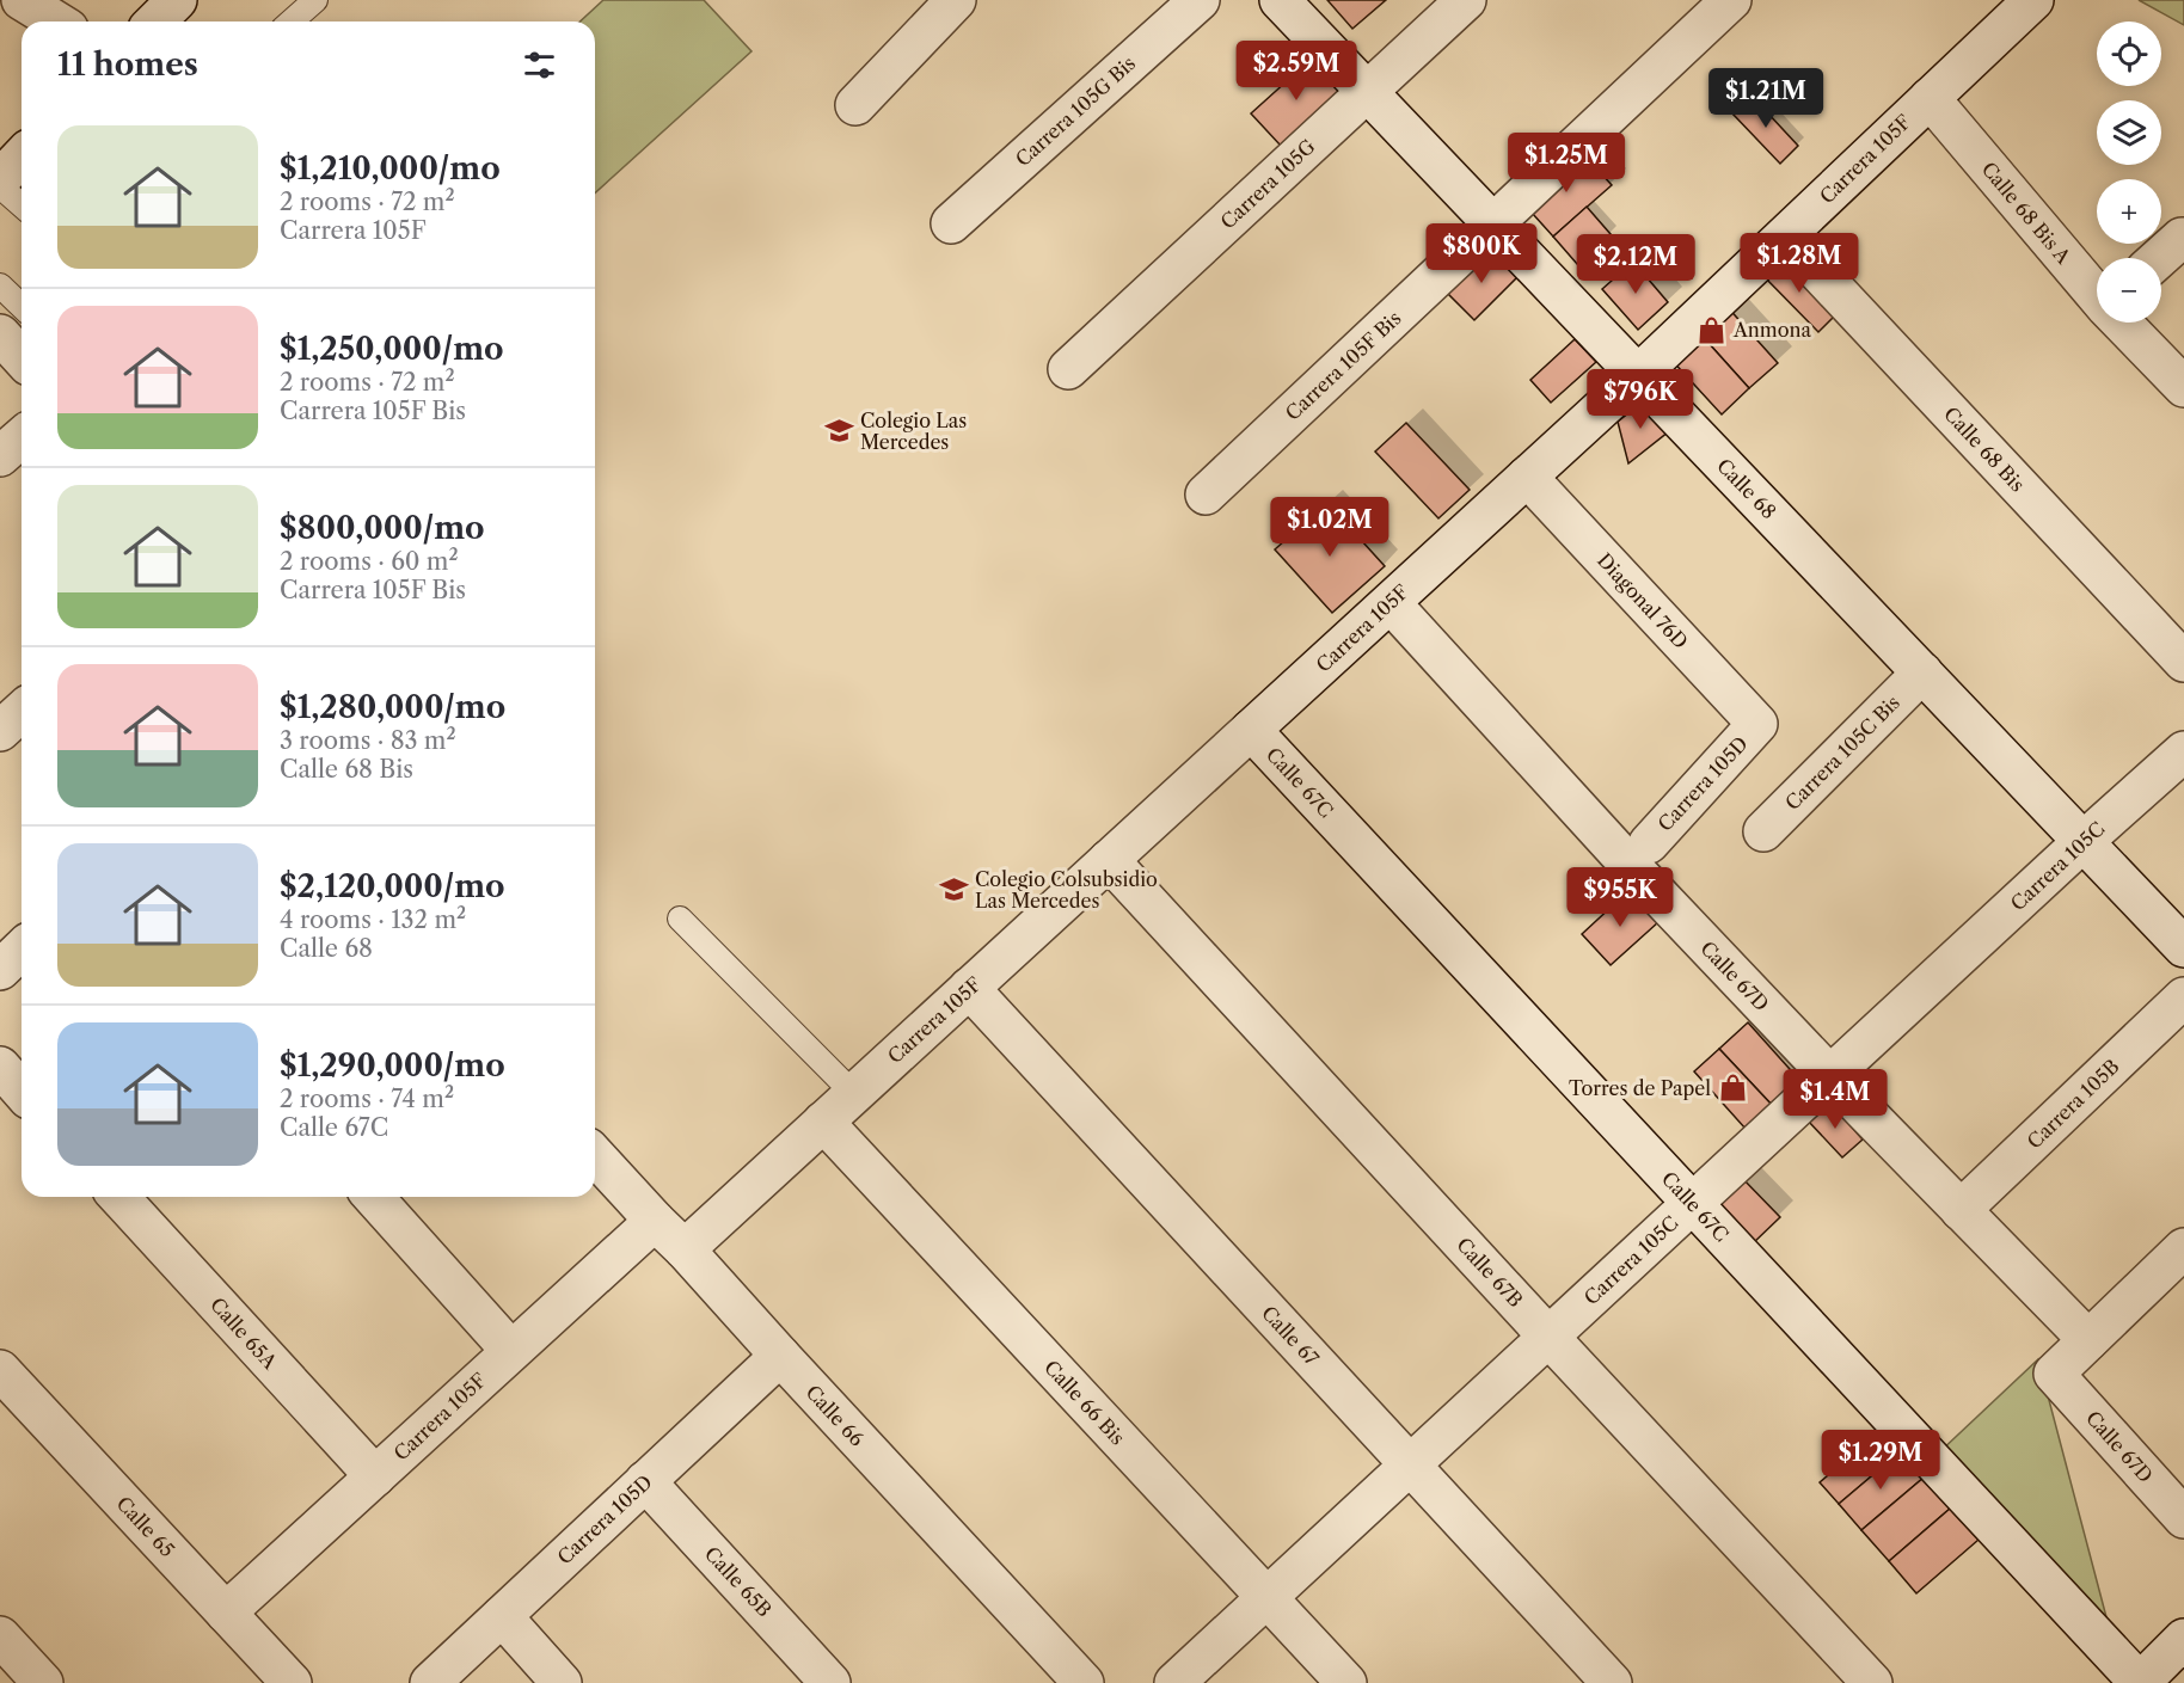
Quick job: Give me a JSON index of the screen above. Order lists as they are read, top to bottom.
{
  "streets": {
    "street": [
      "Carrera 105G Bis",
      "Carrera 105F",
      "Carrera 105G",
      "Calle 68 Bis A",
      "Carrera 105F Bis",
      "Calle 68 Bis",
      "Calle 68",
      "Diagonal 76D",
      "Carrera 105C Bis",
      "Calle 67C",
      "Carrera 105D",
      "Carrera 105C",
      "Calle 67D",
      "Carrera 105B",
      "Calle 67B",
      "Calle 65A",
      "Calle 67",
      "Calle 66 Bis",
      "Calle 66",
      "Calle 65",
      "Calle 65B"
    ]
  },
  "crossings": [
    ["Carrera 105F", "Calle 68 Bis A"],
    ["Carrera 105F", "Calle 68 Bis"],
    ["Carrera 105F", "Calle 68"],
    ["Carrera 105F", "Diagonal 76D"],
    ["Carrera 105F", "Calle 67C"],
    ["Carrera 105F", "Calle 67D"],
    ["Carrera 105F", "Calle 67B"],
    ["Carrera 105F", "Calle 65A"],
    ["Carrera 105F", "Calle 67"],
    ["Carrera 105F", "Calle 66 Bis"],
    ["Carrera 105F", "Calle 66"],
    ["Carrera 105F", "Calle 65"],
    ["Carrera 105G", "Calle 68"],
    ["Carrera 105F Bis", "Calle 68"],
    ["Calle 68", "Carrera 105C Bis"],
    ["Calle 68", "Carrera 105C"],
    ["Diagonal 76D", "Carrera 105D"],
    ["Calle 67C", "Carrera 105C"],
    ["Carrera 105D", "Calle 66"],
    ["Carrera 105D", "Calle 65B"],
    ["Carrera 105C", "Calle 67D"],
    ["Carrera 105C", "Calle 67B"],
    ["Carrera 105C", "Calle 67"],
    ["Carrera 105C", "Calle 66 Bis"],
    ["Calle 67D", "Carrera 105B"]
  ],
  "places": {
    "shop": ["Anmona", "Torres de Papel"],
    "school or university": ["Colegio Las Mercedes", "Colegio Colsubsidio Las Mercedes"]
  },
  "page": {
    "map_buttons": ["+", "−"],
    "heading": "11 homes",
    "price": [
      "$2.59M",
      "$1.21M",
      "$1.25M",
      "$800K",
      "$1.28M",
      "$2.12M",
      "$796K",
      "$1.02M",
      "$955K",
      "$1.4M",
      "$1.29M"
    ],
    "list": [
      {
        "name": "$1,210,000/mo",
        "note": "2 rooms · 72 m² · Carrera 105F"
      },
      {
        "name": "$1,250,000/mo",
        "note": "2 rooms · 72 m² · Carrera 105F Bis"
      },
      {
        "name": "$800,000/mo",
        "note": "2 rooms · 60 m² · Carrera 105F Bis"
      },
      {
        "name": "$1,280,000/mo",
        "note": "3 rooms · 83 m² · Calle 68 Bis"
      },
      {
        "name": "$2,120,000/mo",
        "note": "4 rooms · 132 m² · Calle 68"
      },
      {
        "name": "$1,290,000/mo",
        "note": "2 rooms · 74 m² · Calle 67C"
      }
    ]
  }
}
